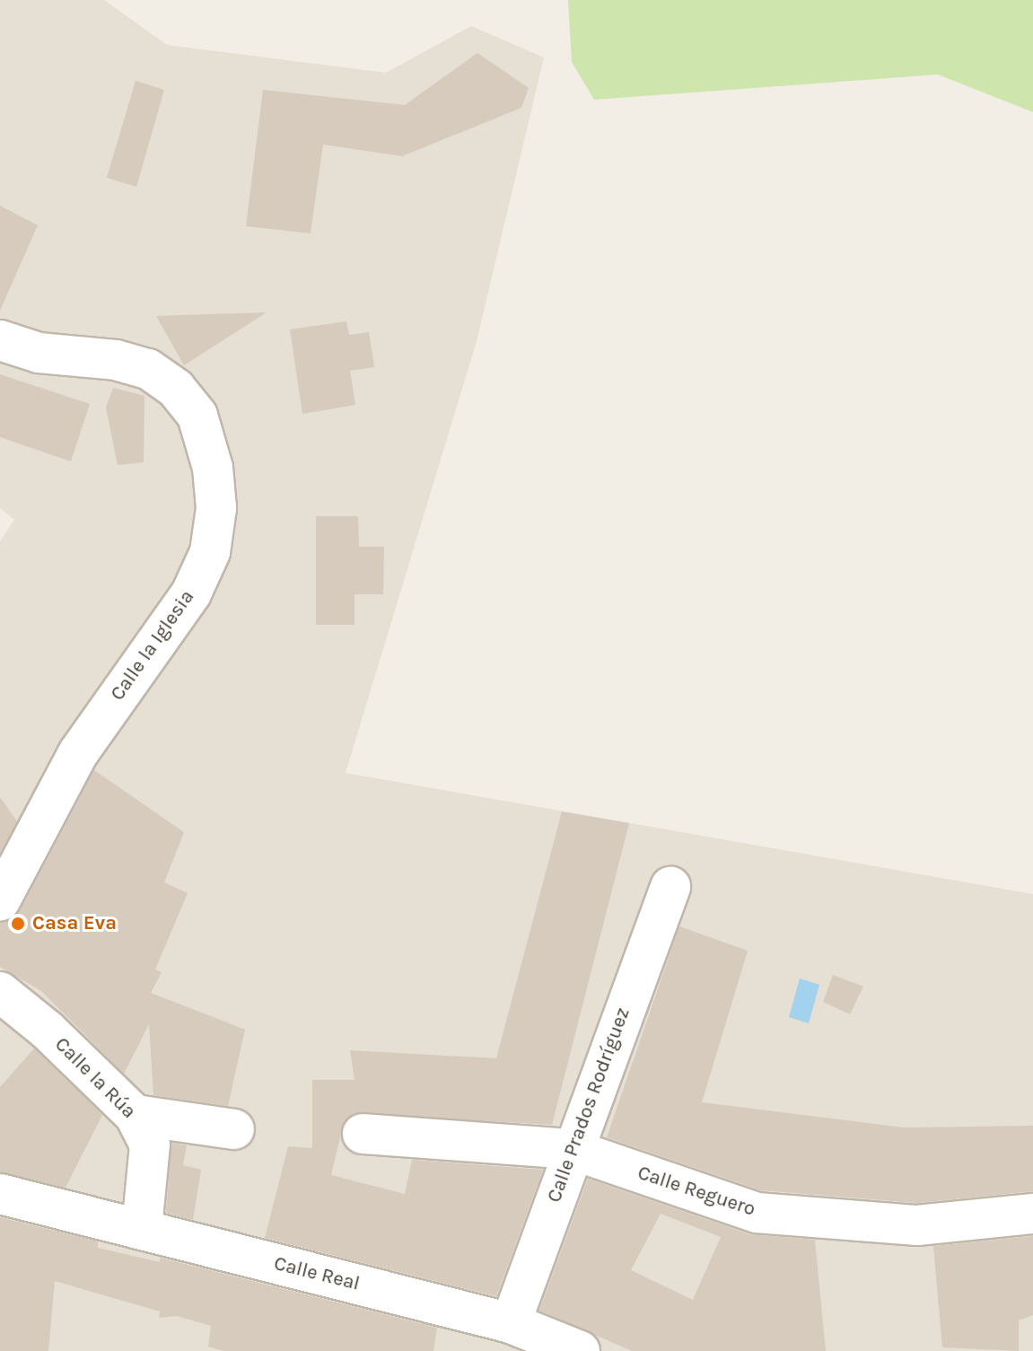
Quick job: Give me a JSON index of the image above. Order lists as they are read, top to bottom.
{
  "streets": {
    "street": [
      "Calle la Iglesia",
      "Calle la Rúa",
      "Calle Prados Rodríguez",
      "Calle Reguero",
      "Calle Real"
    ]
  },
  "crossings": [
    ["Calle la Rúa", "Calle Real"],
    ["Calle Prados Rodríguez", "Calle Reguero"],
    ["Calle Prados Rodríguez", "Calle Real"]
  ],
  "places": ["Casa Eva"]
}
